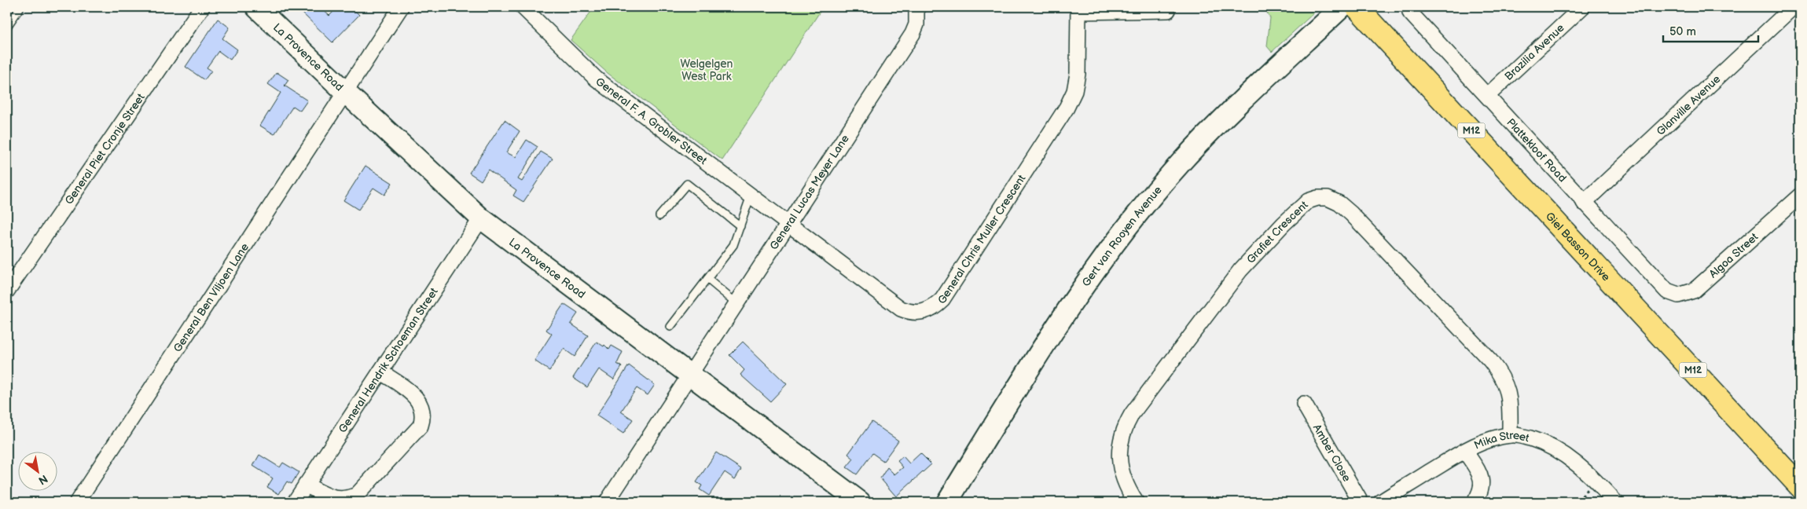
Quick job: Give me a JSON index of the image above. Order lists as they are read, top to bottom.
{
  "streets": {
    "main road": ["M12", "Giel Basson Drive"],
    "street": [
      "Brazilia Avenue",
      "La Provence Road",
      "Glanville Avenue",
      "General F. A. Grobler Street",
      "General Piet Cronje Street",
      "Plattekloof Road",
      "General Lucas Meyer Lane",
      "Grafiet Crescent",
      "Gert van Rooyen Avenue",
      "General Chris Muller Crescent",
      "Algoa Street",
      "General Ben Viljoen Lane",
      "General Hendrik Schoeman Street",
      "Mika Street",
      "Amber Close"
    ]
  },
  "crossings": [
    ["Brazilia Avenue", "Plattekloof Road"],
    ["La Provence Road", "General Lucas Meyer Lane"],
    ["La Provence Road", "General Ben Viljoen Lane"],
    ["La Provence Road", "General Hendrik Schoeman Street"],
    ["Glanville Avenue", "Plattekloof Road"],
    ["General F. A. Grobler Street", "General Lucas Meyer Lane"],
    ["General F. A. Grobler Street", "General Chris Muller Crescent"],
    ["Plattekloof Road", "Algoa Street"],
    ["General Lucas Meyer Lane", "General Chris Muller Crescent"],
    ["Grafiet Crescent", "Mika Street"]
  ],
  "parks": ["Welgelgen West Park"],
  "scale_bar": "50 m",
  "north": "bottom right"
}
